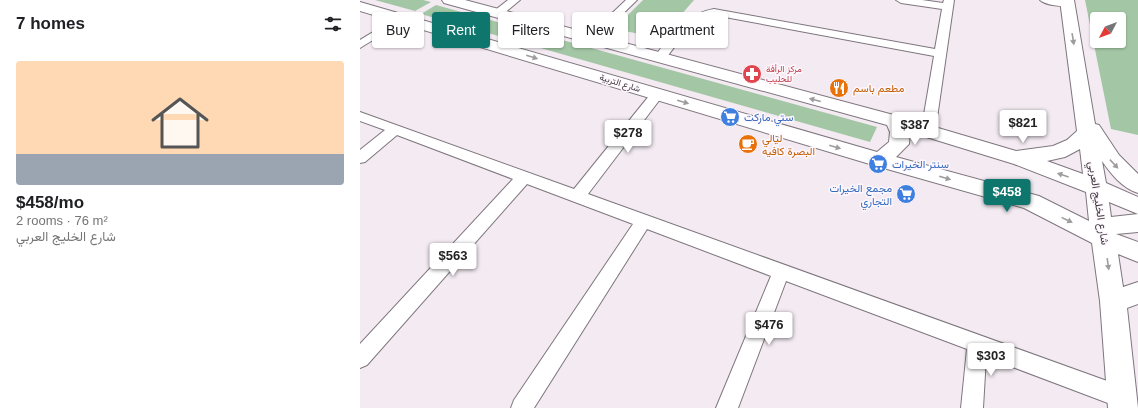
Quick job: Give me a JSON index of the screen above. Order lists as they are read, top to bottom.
{
  "streets": {
    "main road": ["شارع التربية", "شارع الخليج العربي"]
  },
  "crossings": [
    ["شارع التربية", "شارع الخليج العربي"]
  ],
  "one_way": ["شارع الخليج العربي"],
  "places": {
    "pharmacy": ["مركز الرأفة للحليب"],
    "restaurant": ["مطعم باسم"],
    "supermarket": ["ستي ماركت", "سنتر الخيرات", "مجمع الخيرات التجاري"],
    "cafe": ["ليالي البصرة كافيه"]
  },
  "north": "bottom left",
  "page": {
    "heading": "7 homes",
    "chip": [
      "Buy",
      "Rent",
      "Filters",
      "New",
      "Apartment"
    ],
    "list": [
      {
        "name": "$458/mo",
        "note": "2 rooms · 76 m² · شارع الخليج العربي"
      }
    ],
    "price": [
      "$821",
      "$387",
      "$278",
      "$458",
      "$563",
      "$476",
      "$303"
    ]
  }
}
